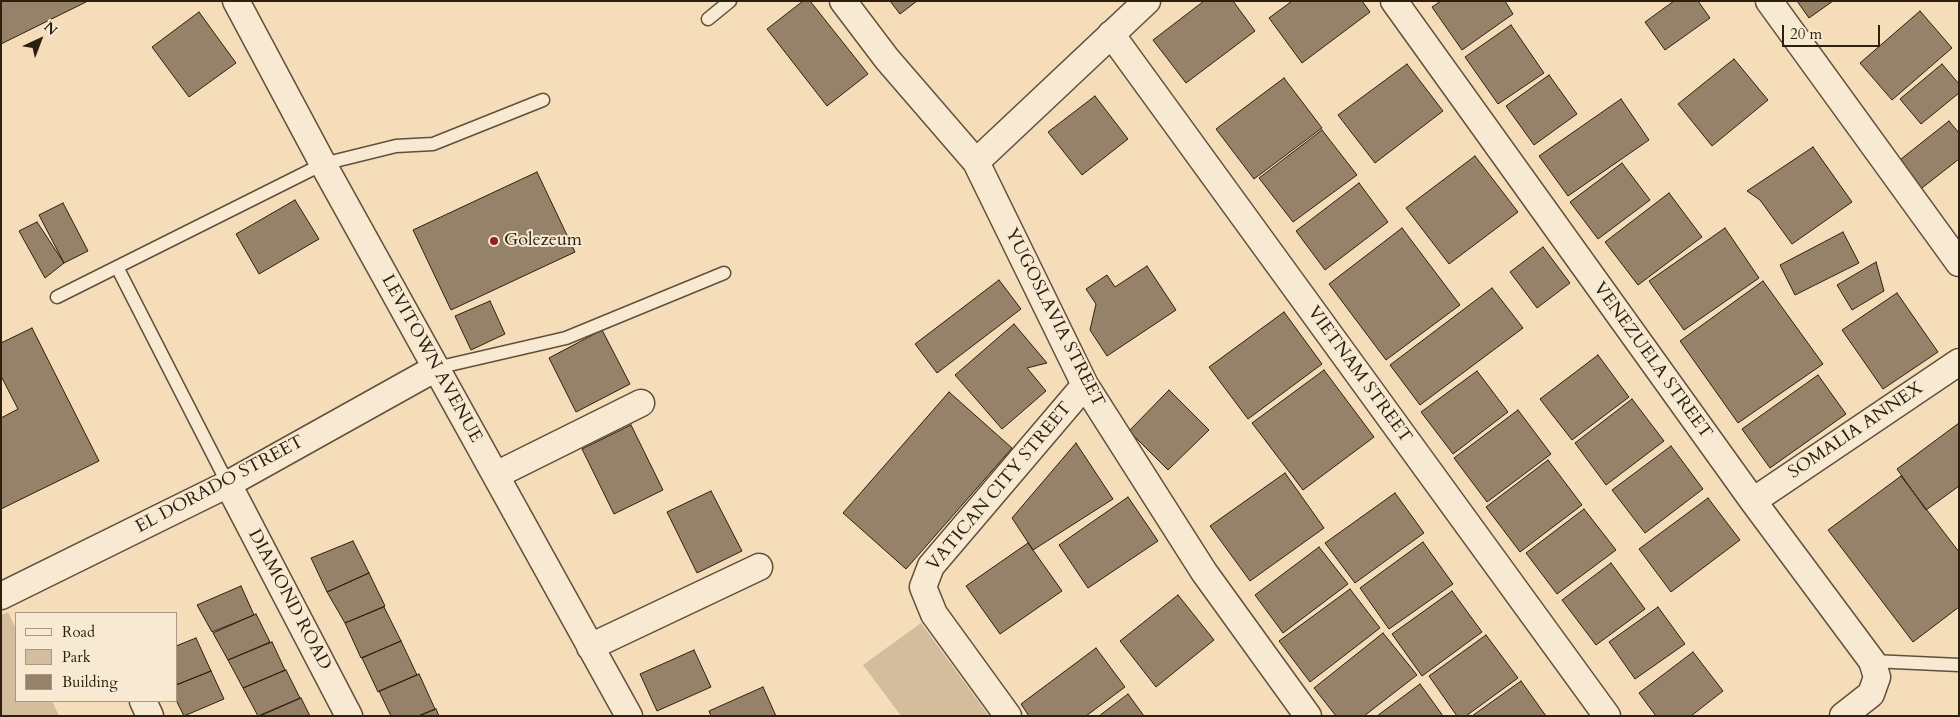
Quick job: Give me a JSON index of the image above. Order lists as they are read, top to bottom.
{
  "streets": {
    "street": [
      "YUGOSLAVIA STREET",
      "LEVITOWN AVENUE",
      "VENEZUELA STREET",
      "VIETNAM STREET",
      "SOMALIA ANNEX",
      "EL DORADO STREET",
      "VATICAN CITY STREET",
      "DIAMOND ROAD"
    ]
  },
  "crossings": [
    ["YUGOSLAVIA STREET", "VATICAN CITY STREET"],
    ["LEVITOWN AVENUE", "EL DORADO STREET"],
    ["VENEZUELA STREET", "SOMALIA ANNEX"],
    ["EL DORADO STREET", "DIAMOND ROAD"]
  ],
  "places": ["Golezeum"],
  "legend": ["Road", "Park", "Building"],
  "scale_bar": "20 m",
  "north": "top right"
}
